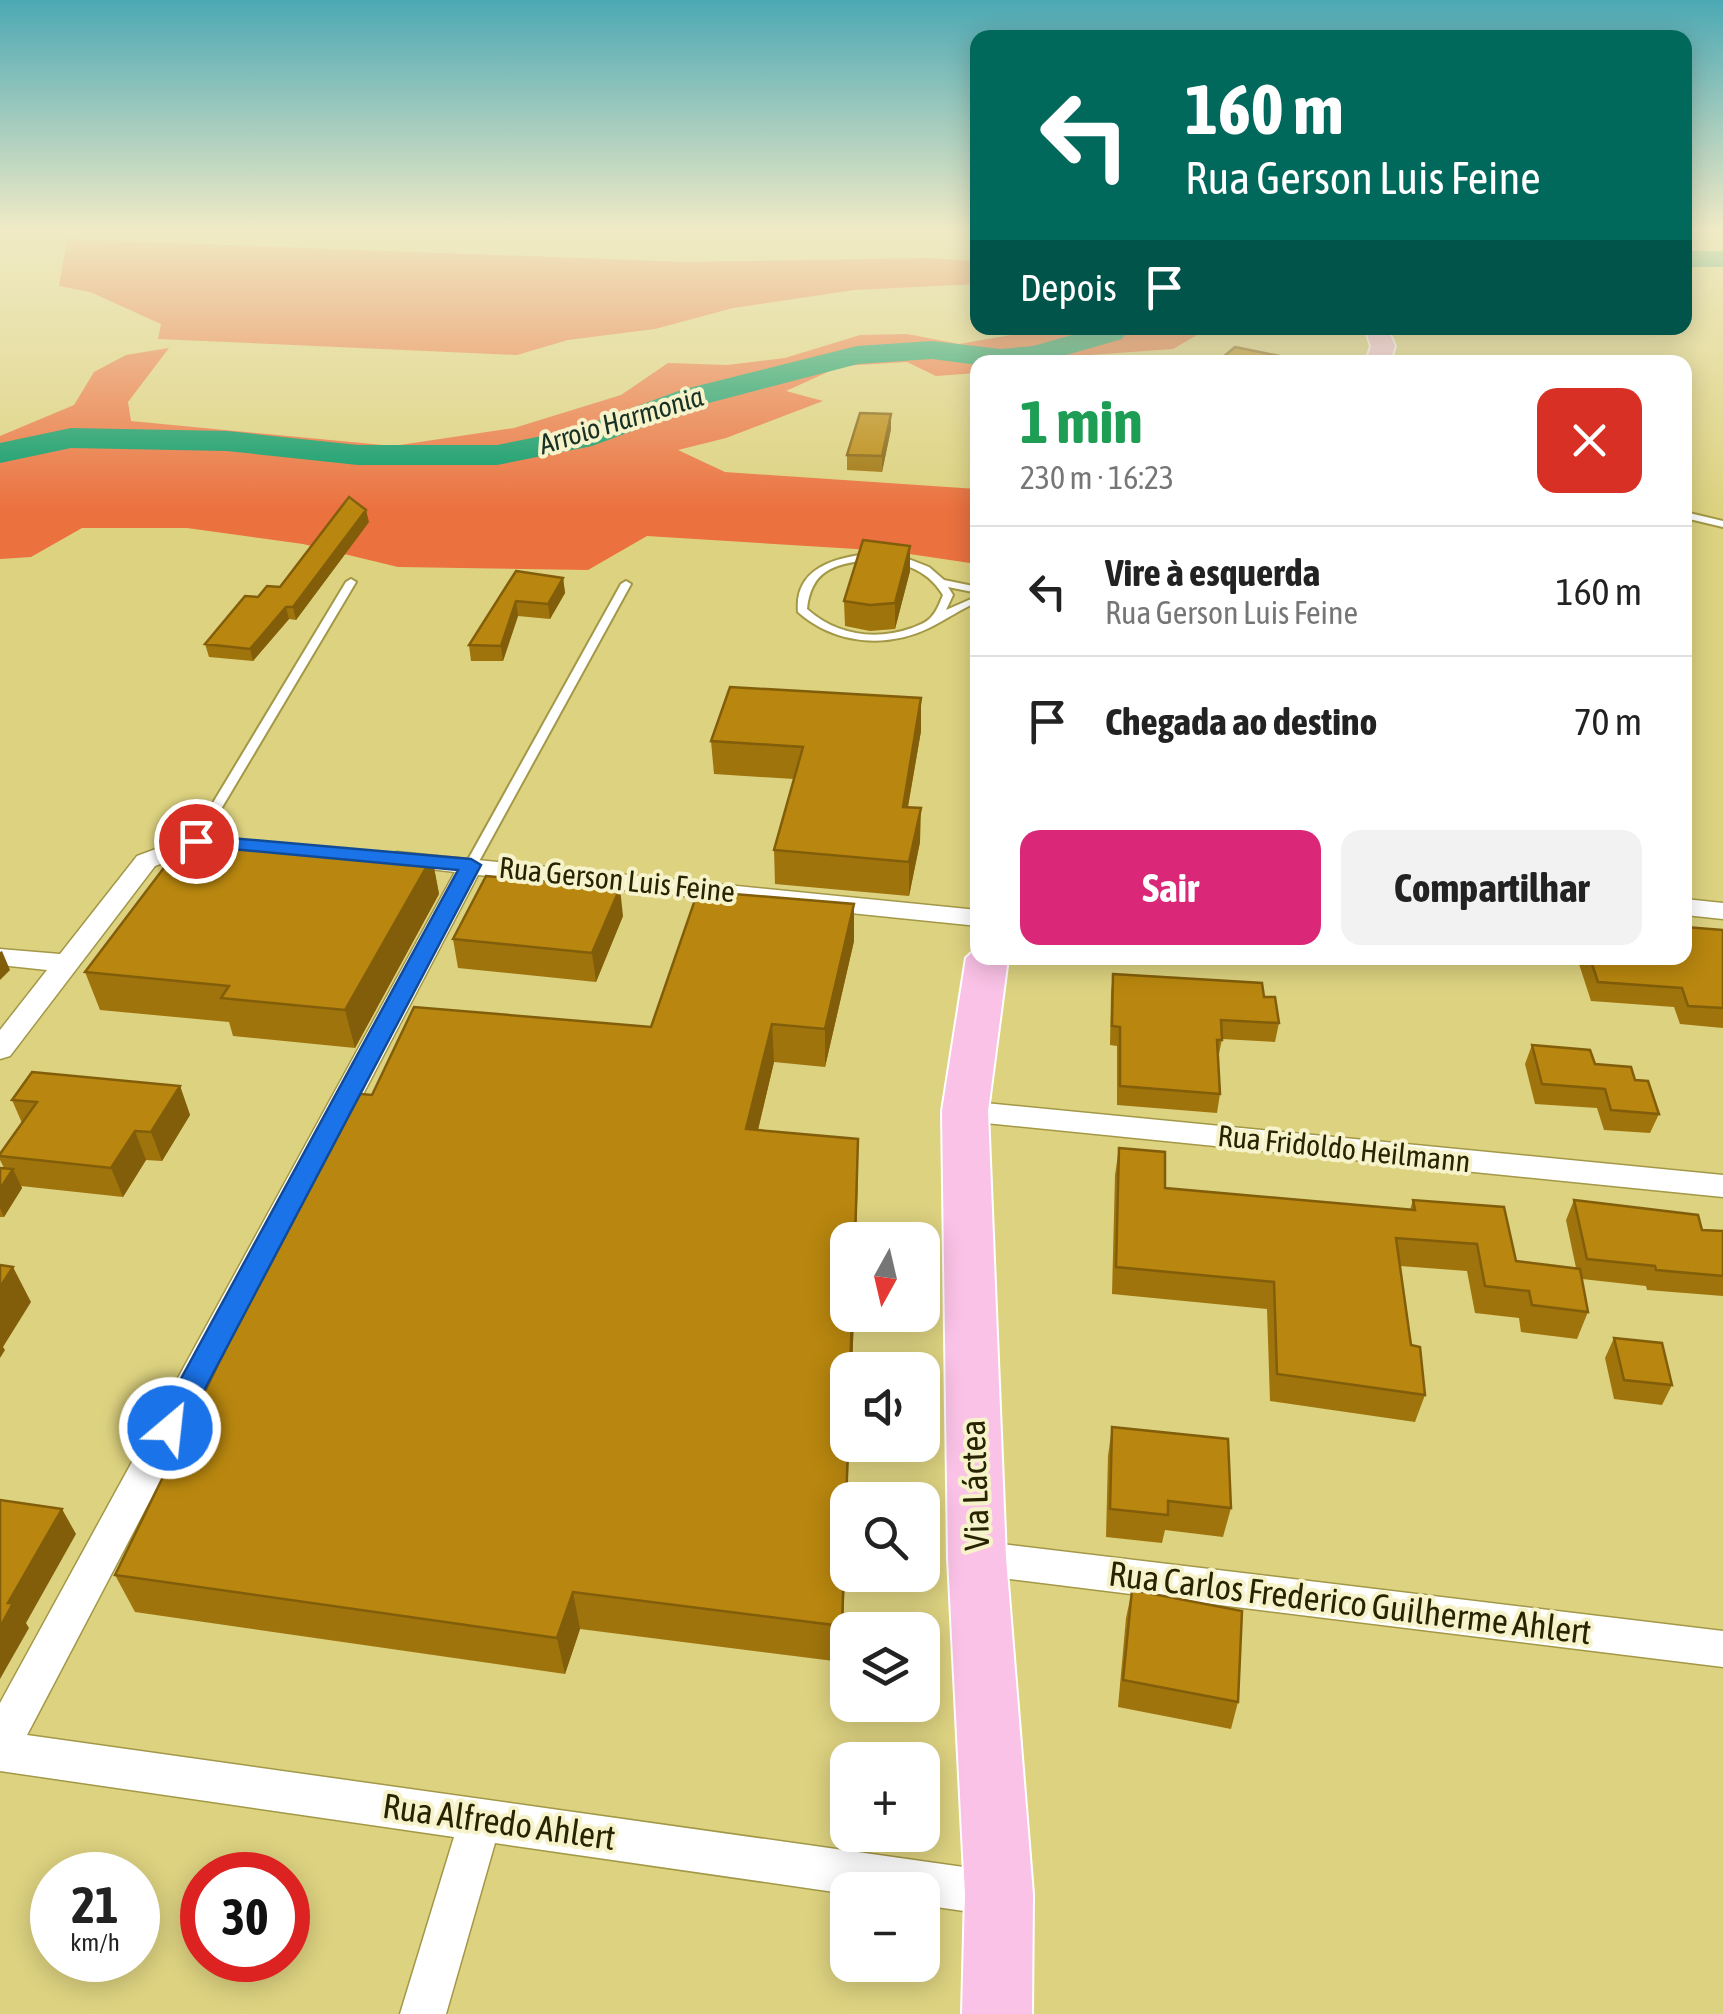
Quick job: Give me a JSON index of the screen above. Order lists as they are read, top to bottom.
{
  "streets": {
    "main road": ["Via Láctea"],
    "street": [
      "Rua Gerson Luis Feine",
      "Rua Fridoldo Heilmann",
      "Rua Carlos Frederico Guilherme Ahlert",
      "Rua Alfredo Ahlert"
    ]
  },
  "crossings": [
    ["Rua Fridoldo Heilmann", "Via Láctea"],
    ["Via Láctea", "Rua Carlos Frederico Guilherme Ahlert"],
    ["Via Láctea", "Rua Alfredo Ahlert"]
  ],
  "water": ["Arroio Harmonia"],
  "north": "bottom",
  "page": {
    "turn": ["160 m", "Rua Gerson Luis Feine"],
    "then": "Depois",
    "heading": ["1 min", "230 m · 16:23"],
    "list": [
      {
        "name": "Vire à esquerda",
        "note": "Rua Gerson Luis Feine",
        "value": "160 m"
      },
      {
        "name": "Chegada ao destino",
        "value": "70 m"
      }
    ],
    "buttons": ["Sair", "Compartilhar"],
    "map_buttons": ["+", "−"],
    "speed": "21 km/h",
    "limit": "30"
  }
}
